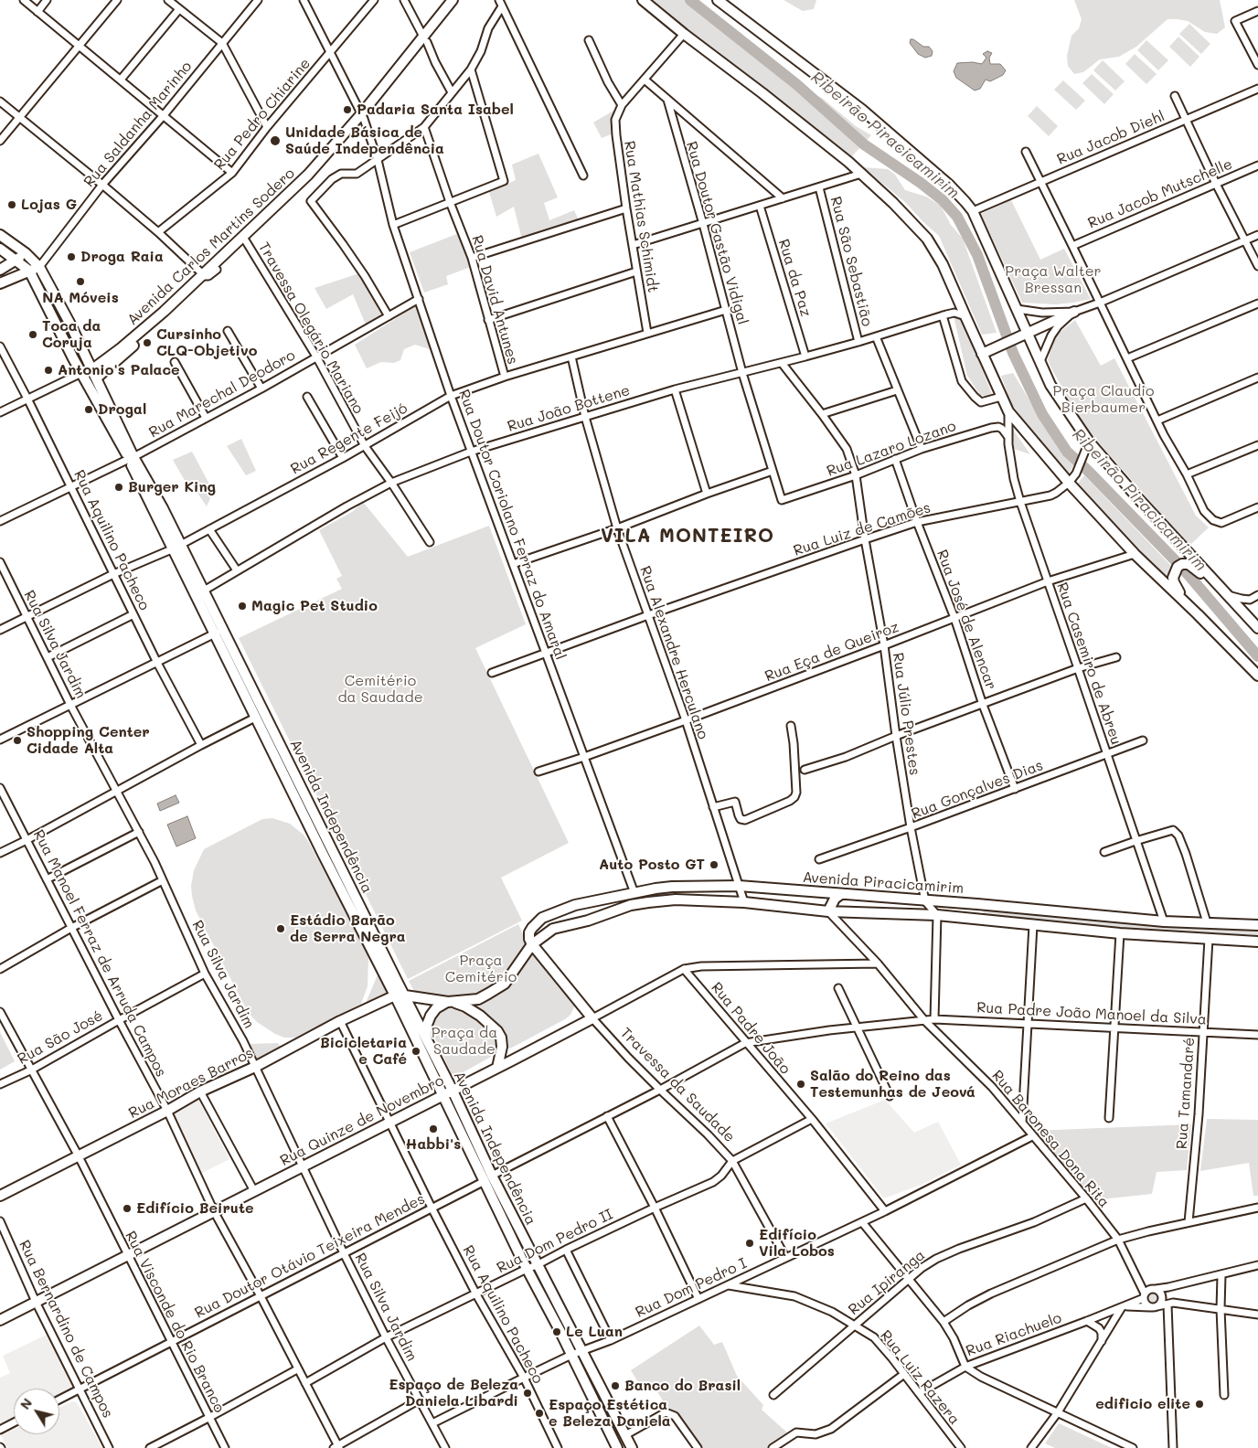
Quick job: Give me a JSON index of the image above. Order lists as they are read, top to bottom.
{
  "streets": {
    "main road": [
      "Avenida Carlos Martins Sodero",
      "Avenida Independência",
      "Avenida Piracicamirim",
      "Rua Moraes Barros",
      "Travessa da Saudade",
      "Rua Quinze de Novembro"
    ],
    "street": [
      "Rua Pedro Chiarine",
      "Rua Saldanha Marinho",
      "Rua Jacob Diehl",
      "Rua Jacob Mutschelle",
      "Rua Mathias Schimidt",
      "Rua Doutor Gastão Vidigal",
      "Rua São Sebastião",
      "Rua da Paz",
      "Rua David Antunes",
      "Travessa Olegário Mariano",
      "Rua Marechal Deodoro",
      "Rua João Bottene",
      "Rua Regente Feijó",
      "Rua Lazaro Lozano",
      "Rua Doutor Coriolano Ferraz do Amaral",
      "Rua Luiz de Camões",
      "Rua Aquilino Pacheco",
      "Rua José de Alencar",
      "Rua Silva Jardim",
      "Rua Eça de Queiroz",
      "Rua Alexandre Herculano",
      "Rua Casemiro de Abreu",
      "Rua Júlio Prestes",
      "Rua Gonçalves Dias",
      "Rua Manoel Ferraz de Arruda Campos",
      "Rua Padre João Manoel da Silva",
      "Rua Padre João",
      "Rua São José",
      "Rua Tamandaré",
      "Rua Baronesa Dona Rita",
      "Rua Dom Pedro II",
      "Rua Doutor Otávio Teixeira Mendes",
      "Rua Ipiranga",
      "Rua Dom Pedro I",
      "Rua Visconde do Rio Branco",
      "Rua Bernardino de Campos",
      "Rua Riachuelo",
      "Rua Luiz Razera"
    ]
  },
  "crossings": [
    ["Rua Pedro Chiarine", "Rua Doutor Coriolano Ferraz do Amaral"],
    ["Rua Saldanha Marinho", "Avenida Independência"],
    ["Rua Mathias Schimidt", "Rua Regente Feijó"],
    ["Rua Doutor Gastão Vidigal", "Rua João Bottene"],
    ["Rua Doutor Gastão Vidigal", "Rua Regente Feijó"],
    ["Rua Doutor Gastão Vidigal", "Rua Lazaro Lozano"],
    ["Avenida Carlos Martins Sodero", "Travessa Olegário Mariano"],
    ["Avenida Carlos Martins Sodero", "Rua Doutor Coriolano Ferraz do Amaral"],
    ["Avenida Carlos Martins Sodero", "Avenida Independência"],
    ["Rua São Sebastião", "Rua João Bottene"],
    ["Rua da Paz", "Rua João Bottene"],
    ["Rua David Antunes", "Rua Regente Feijó"],
    ["Travessa Olegário Mariano", "Rua Marechal Deodoro"],
    ["Travessa Olegário Mariano", "Rua João Bottene"],
    ["Travessa Olegário Mariano", "Rua Regente Feijó"],
    ["Rua Marechal Deodoro", "Rua Doutor Coriolano Ferraz do Amaral"],
    ["Rua Marechal Deodoro", "Rua Aquilino Pacheco"],
    ["Rua Marechal Deodoro", "Avenida Independência"],
    ["Rua João Bottene", "Rua Doutor Coriolano Ferraz do Amaral"],
    ["Rua João Bottene", "Rua Alexandre Herculano"],
    ["Rua João Bottene", "Rua Júlio Prestes"],
    ["Rua João Bottene", "Avenida Independência"],
    ["Rua Regente Feijó", "Rua Doutor Coriolano Ferraz do Amaral"],
    ["Rua Regente Feijó", "Rua Aquilino Pacheco"],
    ["Rua Regente Feijó", "Rua Silva Jardim"],
    ["Rua Regente Feijó", "Rua Alexandre Herculano"],
    ["Rua Regente Feijó", "Avenida Independência"],
    ["Rua Lazaro Lozano", "Rua José de Alencar"],
    ["Rua Lazaro Lozano", "Rua Casemiro de Abreu"],
    ["Rua Lazaro Lozano", "Rua Júlio Prestes"],
    ["Rua Doutor Coriolano Ferraz do Amaral", "Rua Luiz de Camões"],
    ["Rua Doutor Coriolano Ferraz do Amaral", "Rua Eça de Queiroz"],
    ["Rua Doutor Coriolano Ferraz do Amaral", "Avenida Piracicamirim"],
    ["Rua Luiz de Camões", "Rua José de Alencar"],
    ["Rua Luiz de Camões", "Rua Alexandre Herculano"],
    ["Rua Luiz de Camões", "Rua Casemiro de Abreu"],
    ["Rua Luiz de Camões", "Rua Júlio Prestes"],
    ["Rua Aquilino Pacheco", "Rua Moraes Barros"],
    ["Rua Aquilino Pacheco", "Rua Quinze de Novembro"],
    ["Rua Aquilino Pacheco", "Rua Dom Pedro II"],
    ["Rua Aquilino Pacheco", "Rua Doutor Otávio Teixeira Mendes"],
    ["Rua Aquilino Pacheco", "Rua Dom Pedro I"],
    ["Rua José de Alencar", "Rua Eça de Queiroz"],
    ["Rua José de Alencar", "Rua Gonçalves Dias"],
    ["Rua Silva Jardim", "Rua São José"],
    ["Rua Silva Jardim", "Rua Moraes Barros"],
    ["Rua Silva Jardim", "Rua Quinze de Novembro"],
    ["Rua Silva Jardim", "Rua Dom Pedro II"],
    ["Rua Silva Jardim", "Rua Doutor Otávio Teixeira Mendes"],
    ["Rua Silva Jardim", "Rua Dom Pedro I"],
    ["Rua Eça de Queiroz", "Rua Alexandre Herculano"],
    ["Rua Eça de Queiroz", "Rua Casemiro de Abreu"],
    ["Rua Eça de Queiroz", "Rua Júlio Prestes"],
    ["Rua Alexandre Herculano", "Avenida Piracicamirim"],
    ["Rua Casemiro de Abreu", "Rua Gonçalves Dias"],
    ["Rua Casemiro de Abreu", "Avenida Piracicamirim"],
    ["Rua Júlio Prestes", "Rua Gonçalves Dias"],
    ["Rua Júlio Prestes", "Avenida Piracicamirim"],
    ["Avenida Independência", "Avenida Piracicamirim"],
    ["Avenida Independência", "Rua Moraes Barros"],
    ["Avenida Independência", "Rua Quinze de Novembro"],
    ["Avenida Independência", "Rua Dom Pedro II"],
    ["Avenida Independência", "Rua Doutor Otávio Teixeira Mendes"],
    ["Avenida Independência", "Rua Dom Pedro I"],
    ["Avenida Piracicamirim", "Rua Moraes Barros"],
    ["Avenida Piracicamirim", "Travessa da Saudade"],
    ["Avenida Piracicamirim", "Rua Tamandaré"],
    ["Avenida Piracicamirim", "Rua Quinze de Novembro"],
    ["Avenida Piracicamirim", "Rua Baronesa Dona Rita"],
    ["Rua Manoel Ferraz de Arruda Campos", "Rua São José"],
    ["Rua Manoel Ferraz de Arruda Campos", "Rua Moraes Barros"],
    ["Rua Manoel Ferraz de Arruda Campos", "Rua Quinze de Novembro"],
    ["Rua Manoel Ferraz de Arruda Campos", "Rua Dom Pedro II"],
    ["Rua Manoel Ferraz de Arruda Campos", "Rua Doutor Otávio Teixeira Mendes"],
    ["Rua Padre João Manoel da Silva", "Rua Tamandaré"],
    ["Rua Padre João Manoel da Silva", "Rua Baronesa Dona Rita"],
    ["Rua Padre João Manoel da Silva", "Rua Doutor Otávio Teixeira Mendes"],
    ["Rua Padre João", "Rua Quinze de Novembro"],
    ["Rua Padre João", "Rua Dom Pedro II"],
    ["Rua Padre João", "Rua Doutor Otávio Teixeira Mendes"],
    ["Rua Padre João", "Rua Dom Pedro I"],
    ["Rua São José", "Rua Visconde do Rio Branco"],
    ["Rua Moraes Barros", "Rua Visconde do Rio Branco"],
    ["Travessa da Saudade", "Rua Quinze de Novembro"],
    ["Travessa da Saudade", "Rua Dom Pedro II"],
    ["Travessa da Saudade", "Rua Doutor Otávio Teixeira Mendes"],
    ["Travessa da Saudade", "Rua Dom Pedro I"],
    ["Rua Quinze de Novembro", "Rua Baronesa Dona Rita"],
    ["Rua Quinze de Novembro", "Rua Visconde do Rio Branco"],
    ["Rua Quinze de Novembro", "Rua Bernardino de Campos"],
    ["Rua Baronesa Dona Rita", "Rua Doutor Otávio Teixeira Mendes"],
    ["Rua Baronesa Dona Rita", "Rua Ipiranga"],
    ["Rua Baronesa Dona Rita", "Rua Dom Pedro I"],
    ["Rua Baronesa Dona Rita", "Rua Riachuelo"],
    ["Rua Doutor Otávio Teixeira Mendes", "Rua Visconde do Rio Branco"],
    ["Rua Doutor Otávio Teixeira Mendes", "Rua Bernardino de Campos"],
    ["Rua Ipiranga", "Rua Luiz Razera"],
    ["Rua Dom Pedro I", "Rua Luiz Razera"],
    ["Rua Riachuelo", "Rua Luiz Razera"]
  ],
  "districts": ["VILA MONTEIRO"],
  "water": ["Ribeirão Piracicamirim"],
  "parks": [
    "Praça Walter Bressan",
    "Praça Claudio Bierbaumer",
    "Cemitério da Saudade",
    "Praça Cemitério",
    "Praça da Saudade"
  ],
  "places": [
    "Padaria Santa Isabel",
    "Unidade Básica de Saúde Independência",
    "Lojas G",
    "Droga Raia",
    "NA Móveis",
    "Toca da Coruja",
    "Cursinho CLQ-Objetivo",
    "Antonio's Palace",
    "Drogal",
    "Burger King",
    "Magic Pet Studio",
    "Shopping Center Cidade Alta",
    "Auto Posto GT",
    "Estádio Barão de Serra Negra",
    "Bicicletaria e Café",
    "Salão do Reino das Testemunhas de Jeová",
    "Habbi's",
    "Edifício Beirute",
    "Edifício Vila Lobos",
    "Le Luan",
    "Banco do Brasil",
    "Espaço de Beleza Daniela Libardi",
    "edificio elite",
    "Espaço Estética e Beleza Daniela"
  ],
  "north": "top left"
}
